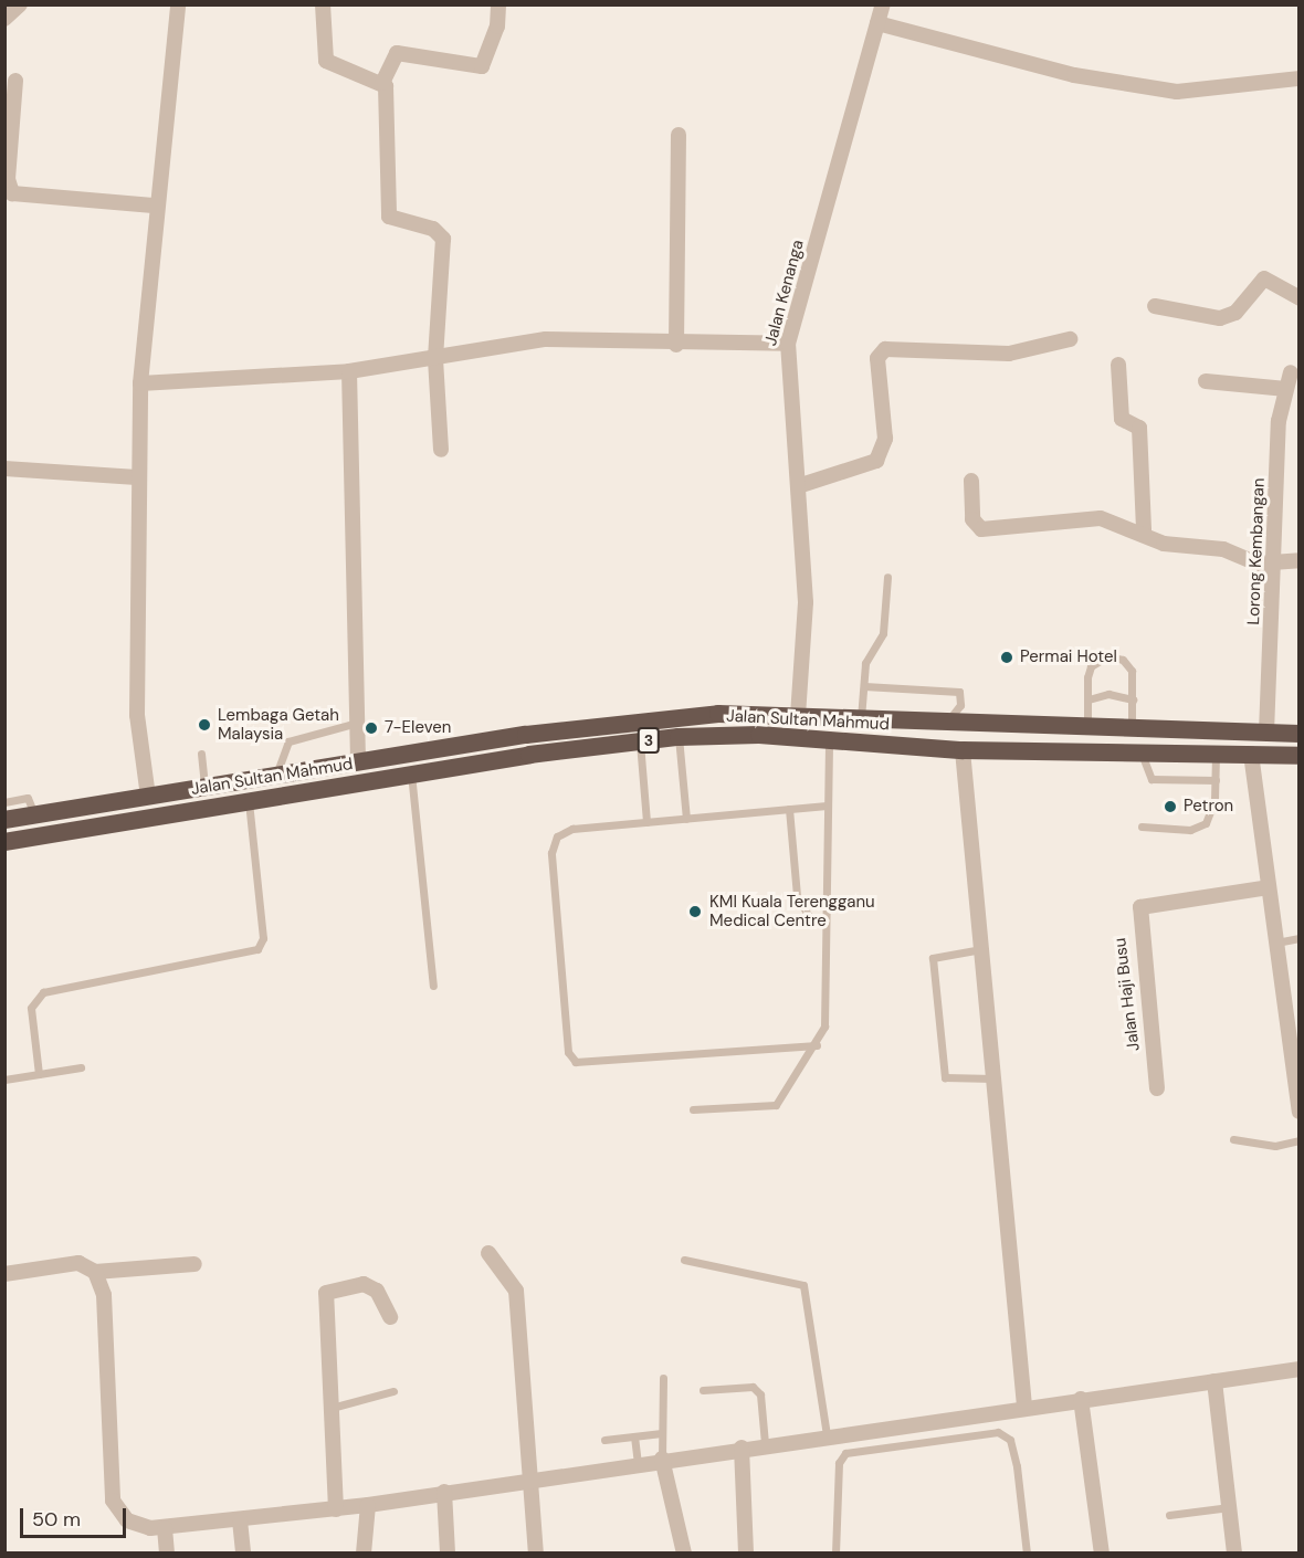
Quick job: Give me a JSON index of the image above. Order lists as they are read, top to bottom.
{
  "streets": {
    "highway": ["Jalan Sultan Mahmud", "3"],
    "street": ["Jalan Kenanga", "Lorong Kembangan", "Jalan Haji Busu"]
  },
  "crossings": [
    ["Jalan Kenanga", "Jalan Sultan Mahmud"],
    ["Lorong Kembangan", "Jalan Sultan Mahmud"]
  ],
  "places": [
    "Permai Hotel",
    "Lembaga Getah Malaysia",
    "7-Eleven",
    "Petron",
    "KMI Kuala Terengganu Medical Centre"
  ],
  "scale_bar": "50 m"
}
